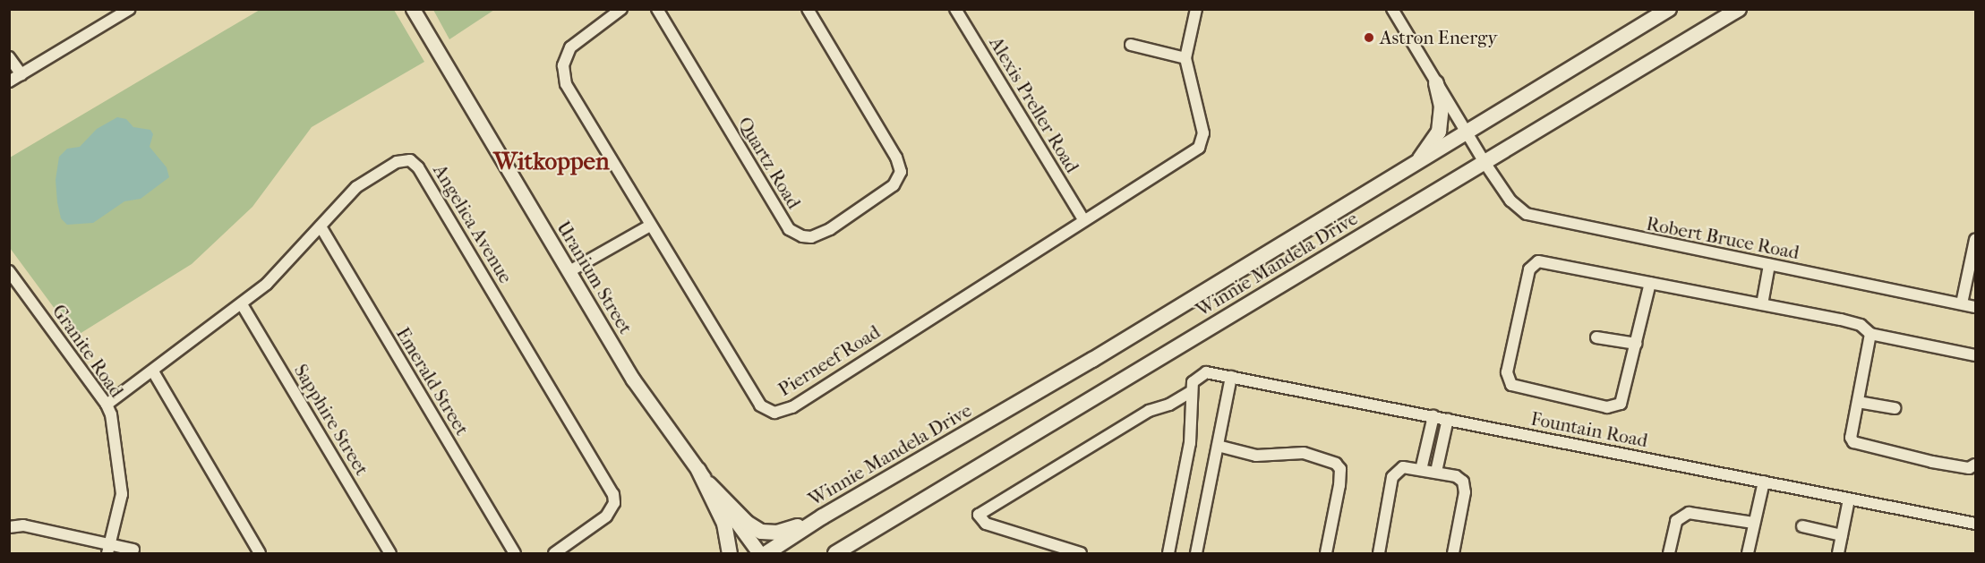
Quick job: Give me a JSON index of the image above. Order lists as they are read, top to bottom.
{
  "streets": {
    "main road": ["Winnie Mandela Drive"],
    "street": [
      "Alexis Preller Road",
      "Quartz Road",
      "Angelica Avenue",
      "Robert Bruce Road",
      "Uranium Street",
      "Granite Road",
      "Pierneef Road",
      "Emerald Street",
      "Sapphire Street",
      "Fountain Road"
    ]
  },
  "crossings": [
    ["Alexis Preller Road", "Pierneef Road"],
    ["Angelica Avenue", "Granite Road"],
    ["Angelica Avenue", "Emerald Street"],
    ["Angelica Avenue", "Sapphire Street"],
    ["Robert Bruce Road", "Winnie Mandela Drive"]
  ],
  "districts": ["Witkoppen"],
  "places": ["Astron Energy"]
}
